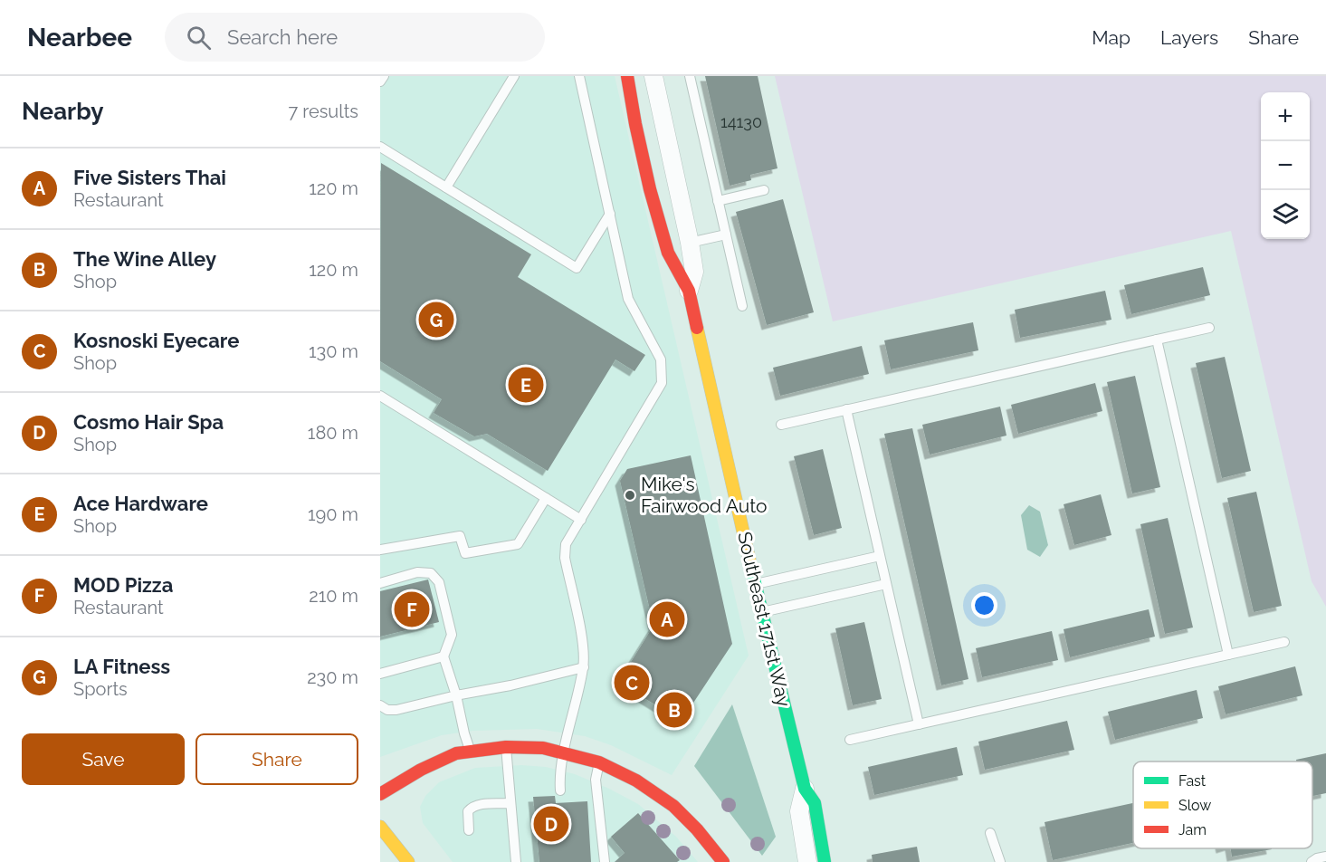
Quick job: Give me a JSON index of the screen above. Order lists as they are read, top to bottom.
{
  "streets": {
    "street": ["Southeast 171st Way"]
  },
  "places": ["Mike's Fairwood Auto"],
  "house_numbers": ["14130"],
  "legend": ["Fast", "Slow", "Jam"],
  "page": {
    "header": "Nearbee",
    "search": "Search here",
    "nav": ["Map", "Layers", "Share"],
    "heading": ["Nearby", "7 results"],
    "map_buttons": ["+", "−"],
    "list": [
      {
        "mark": "A",
        "name": "Five Sisters Thai",
        "note": "Restaurant",
        "value": "120 m"
      },
      {
        "mark": "B",
        "name": "The Wine Alley",
        "note": "Shop",
        "value": "120 m"
      },
      {
        "mark": "C",
        "name": "Kosnoski Eyecare",
        "note": "Shop",
        "value": "130 m"
      },
      {
        "mark": "D",
        "name": "Cosmo Hair Spa",
        "note": "Shop",
        "value": "180 m"
      },
      {
        "mark": "E",
        "name": "Ace Hardware",
        "note": "Shop",
        "value": "190 m"
      },
      {
        "mark": "F",
        "name": "MOD Pizza",
        "note": "Restaurant",
        "value": "210 m"
      },
      {
        "mark": "G",
        "name": "LA Fitness",
        "note": "Sports",
        "value": "230 m"
      }
    ],
    "pins": [
      "G",
      "E",
      "F",
      "A",
      "C",
      "B",
      "D"
    ],
    "buttons": ["Save", "Share"]
  }
}
